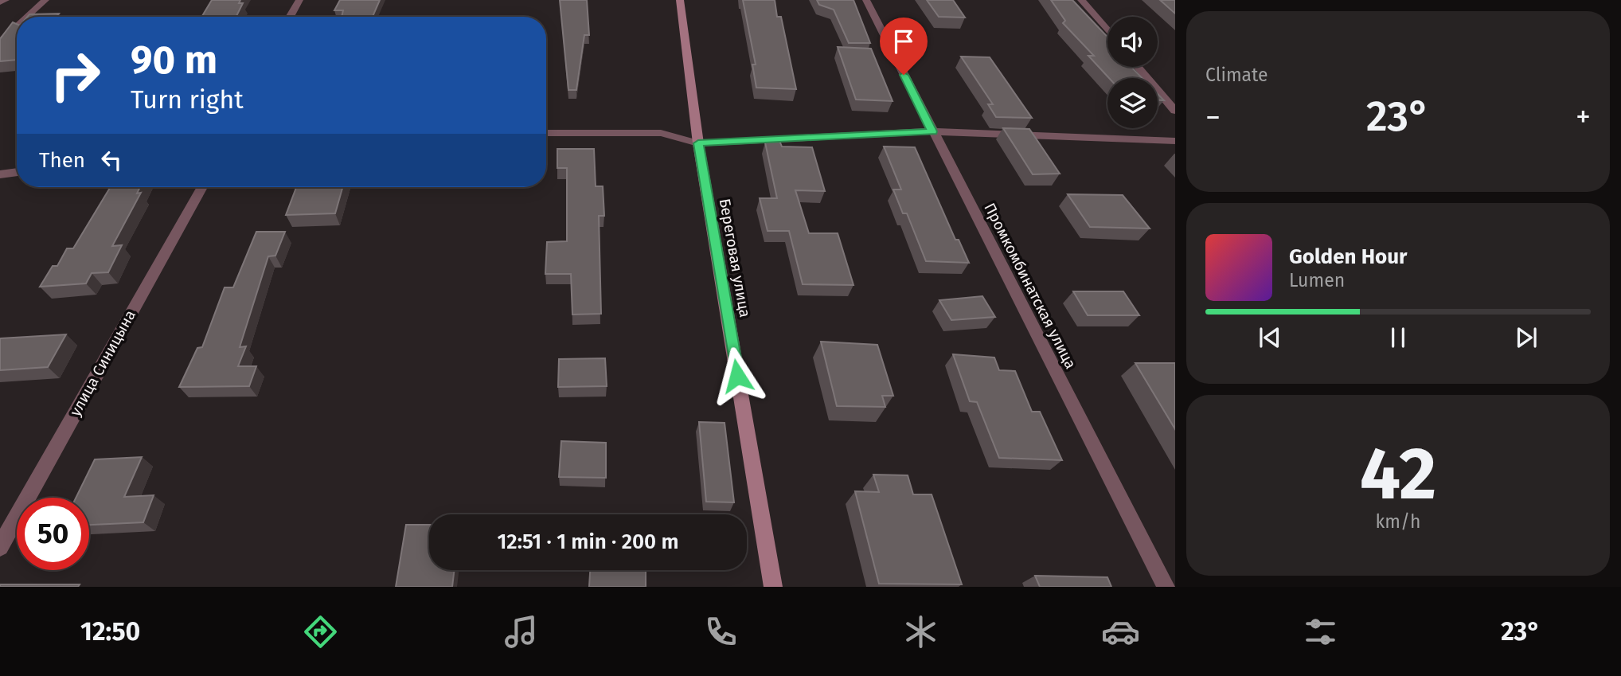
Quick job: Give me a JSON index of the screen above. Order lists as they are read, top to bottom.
{
  "streets": {
    "main road": ["Береговая улица"],
    "street": ["Промкомбинатская улица", "улица Синицына"]
  },
  "page": {
    "tile": [
      "Climate",
      ["42", "km/h"]
    ],
    "turn": ["90 m", "Turn right"],
    "heat": ["−", "23°", "+"],
    "then": "Then",
    "song": ["Golden Hour", "Lumen"],
    "limit": "50",
    "trip": "12:51 · 1 min · 200 m",
    "tabs": ["12:50", "23°"]
  }
}
